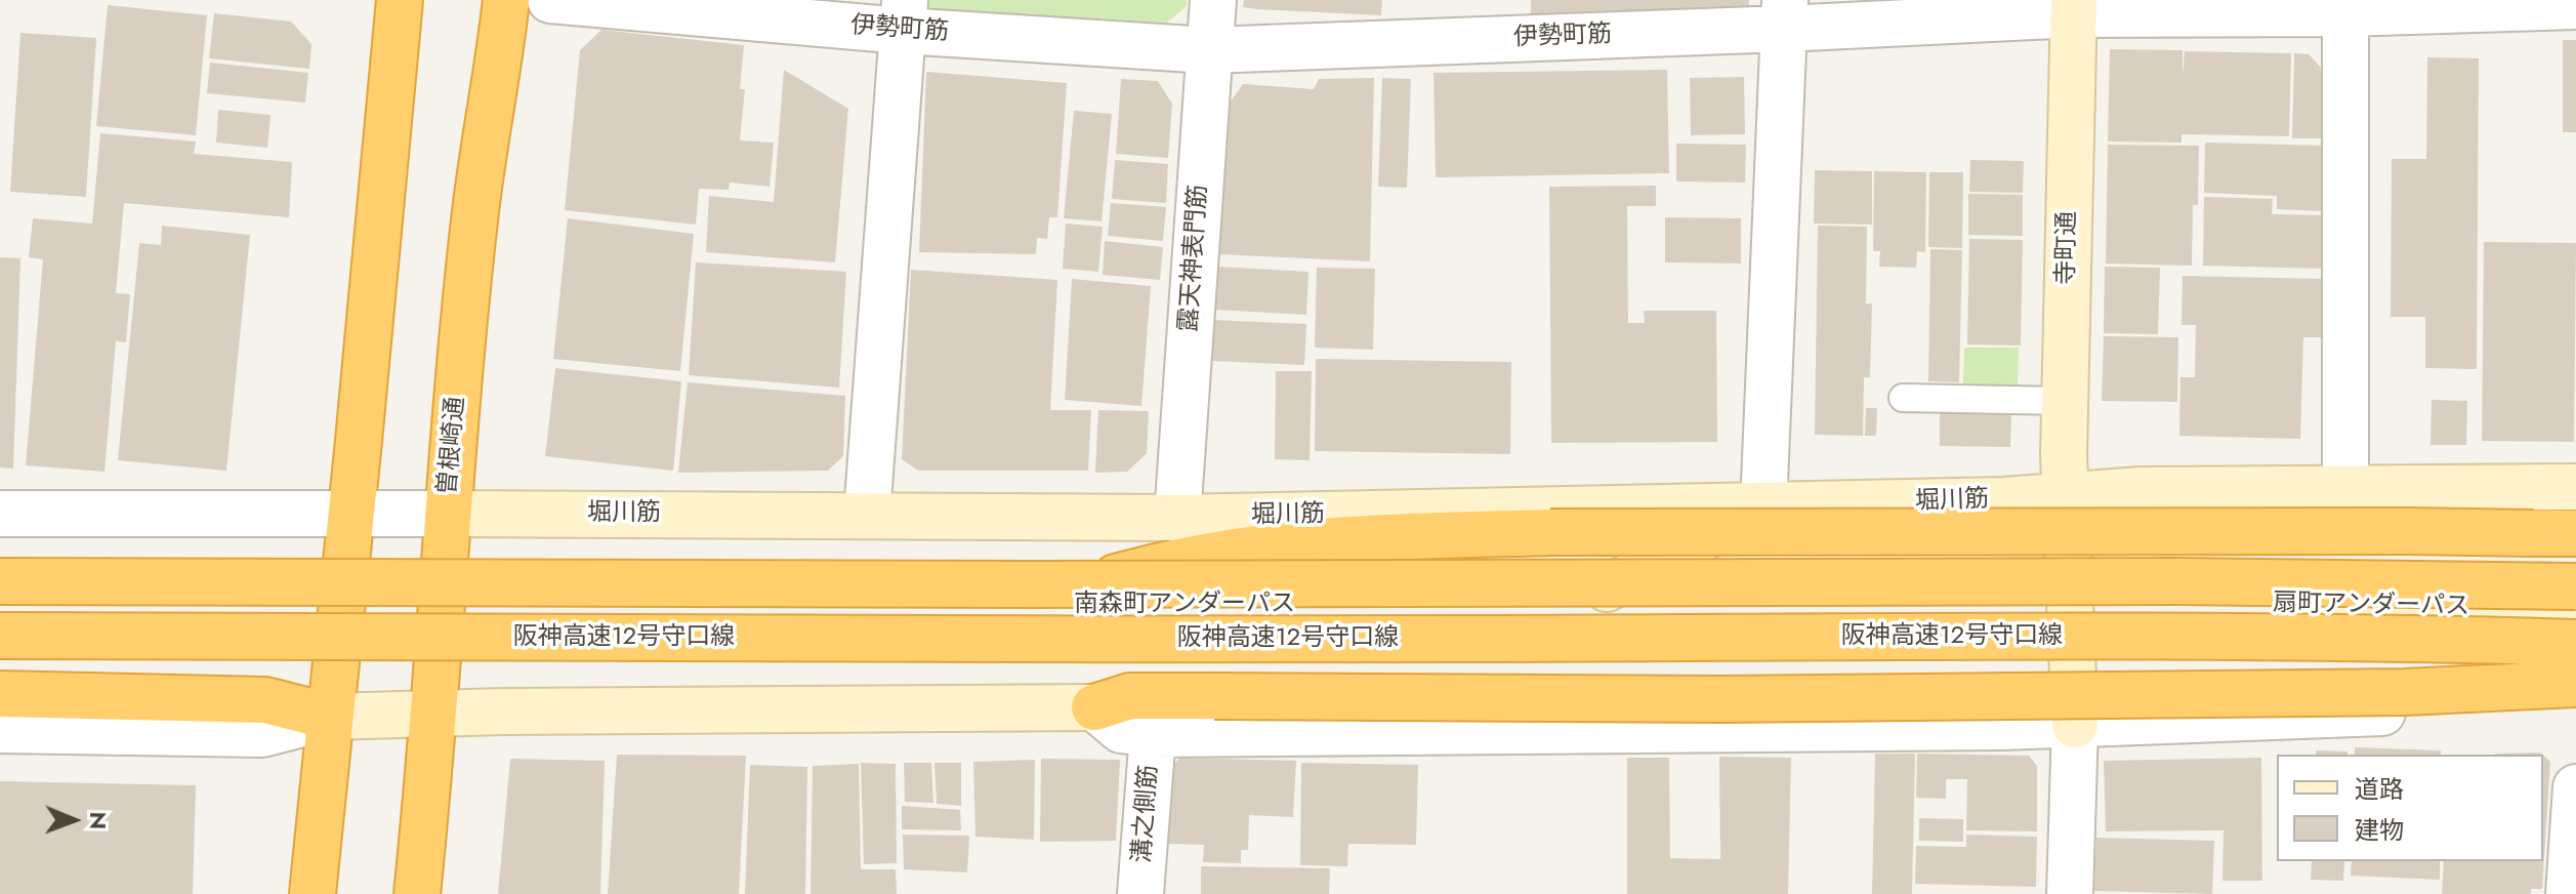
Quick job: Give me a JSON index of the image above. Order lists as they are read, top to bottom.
{
  "streets": {
    "highway": ["曽根崎通", "阪神高速12号守口線"],
    "street": [
      "伊勢町筋",
      "寺町通",
      "露天神表門筋",
      "堀川筋",
      "南森町アンダーパス",
      "扇町アンダーパス",
      "溝之側筋"
    ]
  },
  "crossings": [
    ["伊勢町筋", "寺町通"],
    ["伊勢町筋", "露天神表門筋"],
    ["寺町通", "堀川筋"],
    ["寺町通", "南森町アンダーパス"],
    ["寺町通", "扇町アンダーパス"],
    ["露天神表門筋", "堀川筋"],
    ["曽根崎通", "堀川筋"],
    ["南森町アンダーパス", "扇町アンダーパス"]
  ],
  "legend": ["道路", "建物"],
  "north": "right"
}
